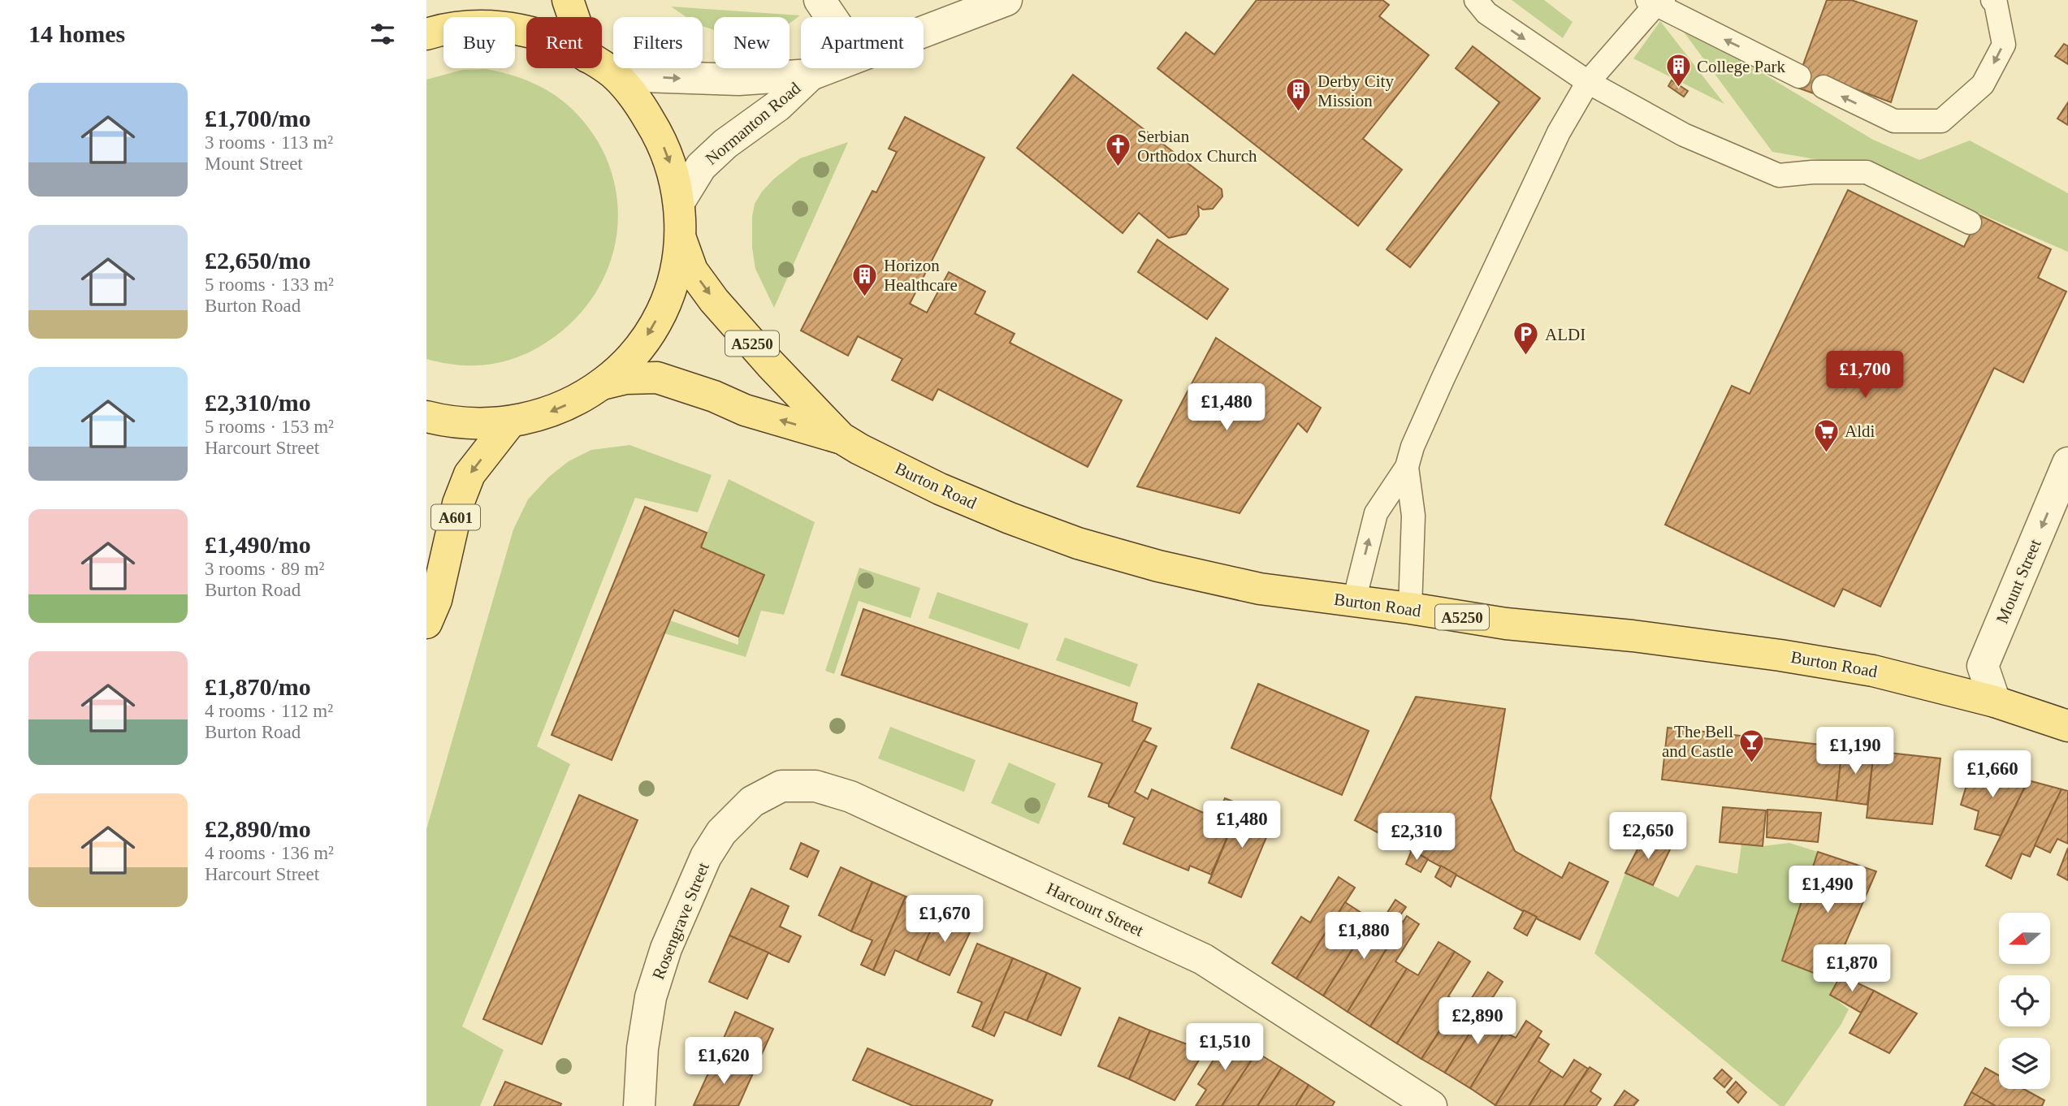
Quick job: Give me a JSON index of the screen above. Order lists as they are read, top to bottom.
{
  "streets": {
    "main road": ["A5250", "Burton Road", "A601"],
    "street": [
      "Normanton Road",
      "Mount Street",
      "Harcourt Street",
      "Rosengrave Street"
    ]
  },
  "crossings": [
    ["Burton Road", "Mount Street"],
    ["Harcourt Street", "Rosengrave Street"]
  ],
  "one_way": ["Normanton Road", "Mount Street"],
  "places": {
    "building": ["College Park", "Derby City Mission", "Horizon Healthcare"],
    "church": ["Serbian Orthodox Church"],
    "parking": ["ALDI"],
    "supermarket": ["Aldi"],
    "bar": ["The Bell and Castle"]
  },
  "north": "left",
  "page": {
    "heading": "14 homes",
    "chip": [
      "Buy",
      "Rent",
      "Filters",
      "New",
      "Apartment"
    ],
    "list": [
      {
        "name": "£1,700/mo",
        "note": "3 rooms · 113 m² · Mount Street"
      },
      {
        "name": "£2,650/mo",
        "note": "5 rooms · 133 m² · Burton Road"
      },
      {
        "name": "£2,310/mo",
        "note": "5 rooms · 153 m² · Harcourt Street"
      },
      {
        "name": "£1,490/mo",
        "note": "3 rooms · 89 m² · Burton Road"
      },
      {
        "name": "£1,870/mo",
        "note": "4 rooms · 112 m² · Burton Road"
      },
      {
        "name": "£2,890/mo",
        "note": "4 rooms · 136 m² · Harcourt Street"
      }
    ],
    "price": [
      "£1,700",
      "£1,480",
      "£1,190",
      "£1,660",
      "£1,480",
      "£2,650",
      "£2,310",
      "£1,490",
      "£1,670",
      "£1,880",
      "£1,870",
      "£2,890",
      "£1,510",
      "£1,620"
    ]
  }
}
